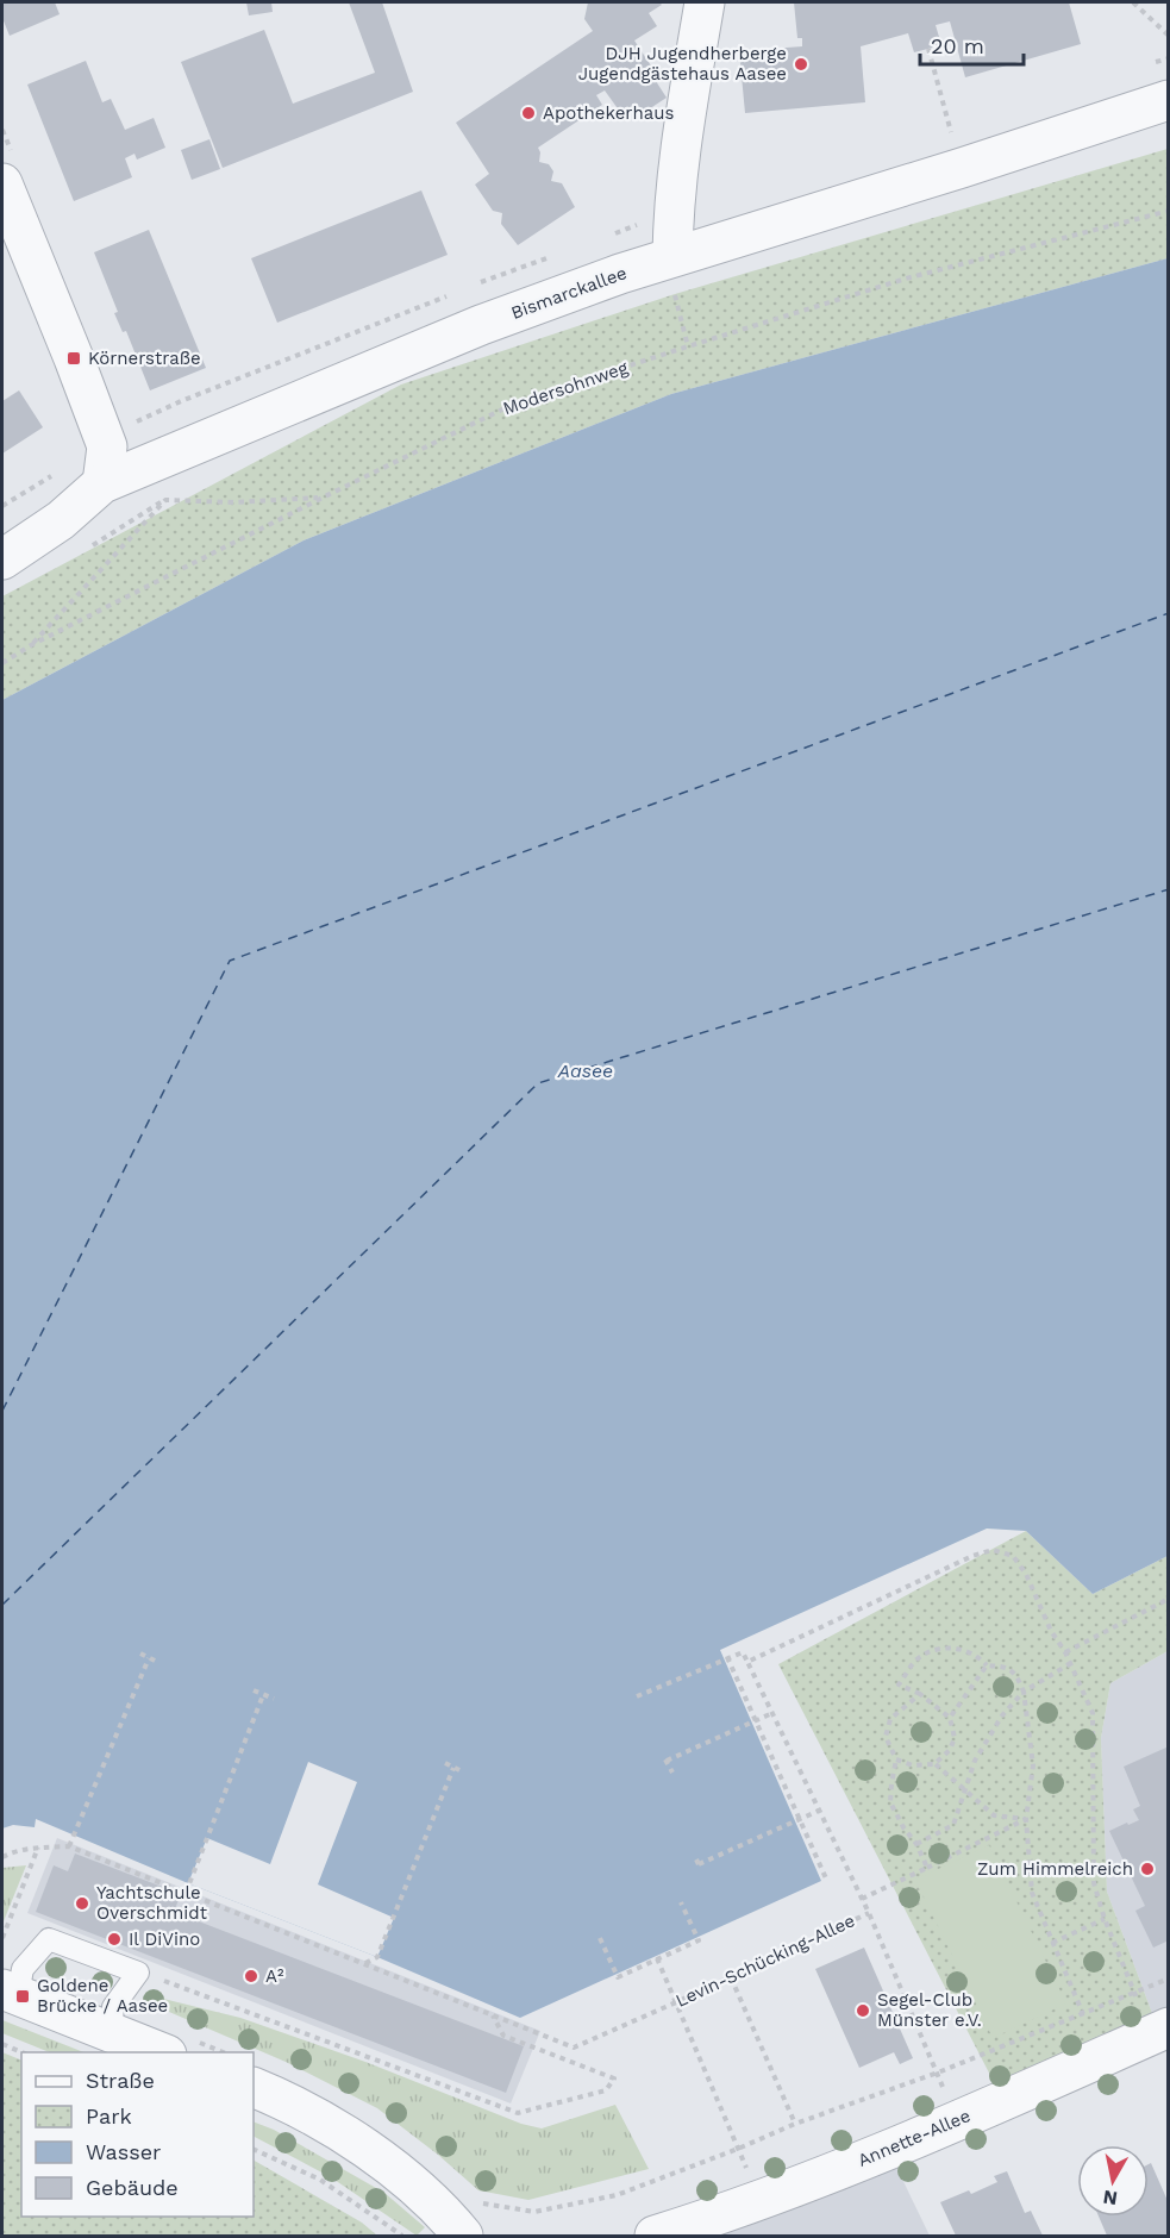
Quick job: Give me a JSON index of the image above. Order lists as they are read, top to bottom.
{
  "streets": {
    "street": ["Bismarckallee", "Annette-Allee"],
    "path": ["Modersohnweg", "Levin-Schücking-Allee"]
  },
  "water": ["Aasee"],
  "places": {
    "other": [
      "DJH Jugendherberge Jugendgästehaus Aasee",
      "Apothekerhaus",
      "Zum Himmelreich",
      "Yachtschule Overschmidt",
      "Il DiVino",
      "A²",
      "Segel-Club Münster e.V."
    ],
    "transit": ["Körnerstraße", "Goldene Brücke / Aasee"]
  },
  "legend": [
    "Straße",
    "Park",
    "Wasser",
    "Gebäude"
  ],
  "scale_bar": "20 m",
  "north": "bottom"
}
